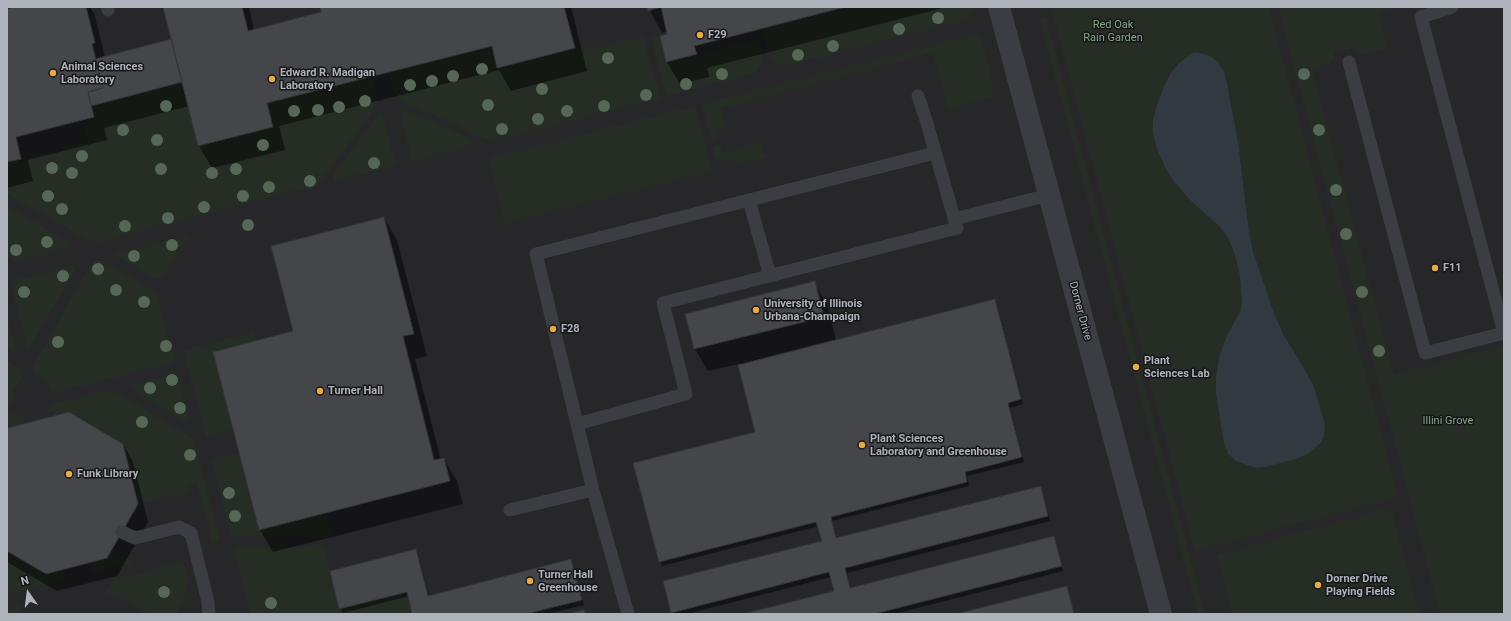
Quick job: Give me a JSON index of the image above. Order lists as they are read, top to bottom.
{
  "streets": {
    "street": ["Dorner Drive"]
  },
  "parks": ["Red Oak Rain Garden", "Illini Grove"],
  "places": [
    "F29",
    "Animal Sciences Laboratory",
    "Edward R. Madigan Laboratory",
    "F11",
    "University of Illinois Urbana-Champaign",
    "F28",
    "Plant Sciences Lab",
    "Turner Hall",
    "Plant Sciences Laboratory and Greenhouse",
    "Funk Library",
    "Turner Hall Greenhouse",
    "Dorner Drive Playing Fields"
  ],
  "north": "top"
}
